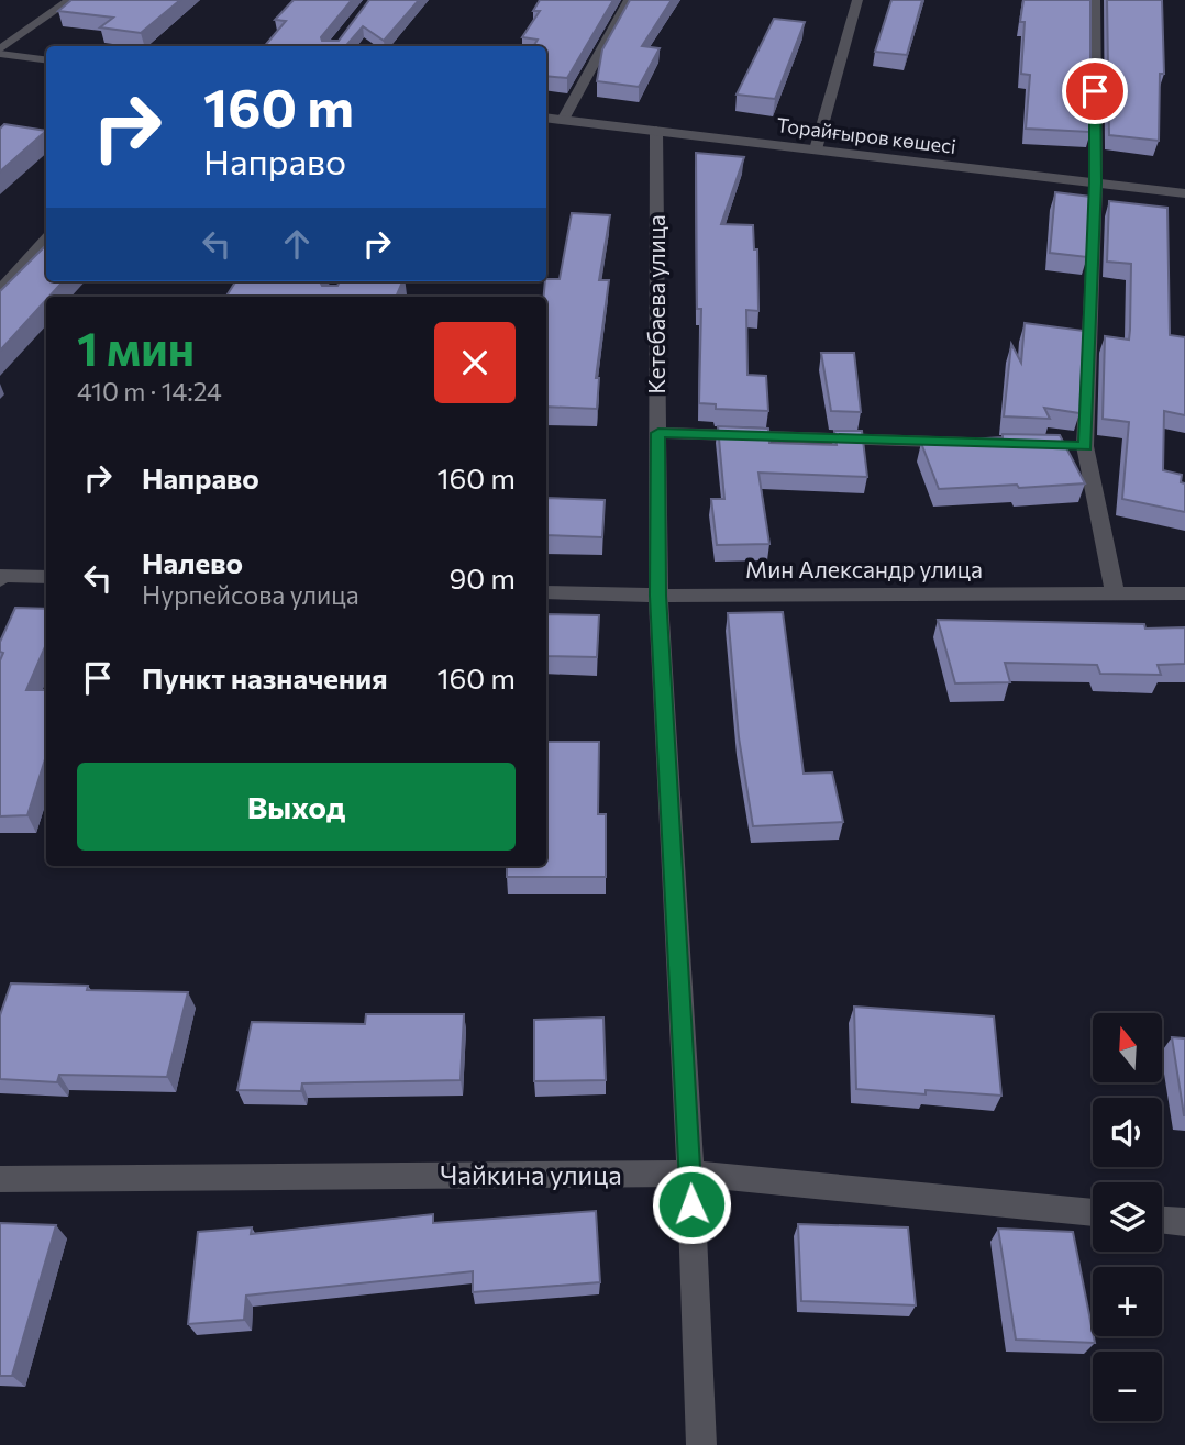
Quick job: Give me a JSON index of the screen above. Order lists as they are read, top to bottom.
{
  "streets": {
    "street": [
      "Торайғыров көшесі",
      "Кетебаева улица",
      "Мин Александр улица",
      "Чайкина улица"
    ]
  },
  "crossings": [
    ["Торайғыров көшесі", "Кетебаева улица"],
    ["Кетебаева улица", "Мин Александр улица"],
    ["Кетебаева улица", "Чайкина улица"]
  ],
  "north": "top",
  "page": {
    "turn": ["160 m", "Направо"],
    "heading": ["1 мин", "410 m · 14:24"],
    "list": [
      {
        "name": "Направо",
        "value": "160 m"
      },
      {
        "name": "Налево",
        "note": "Нурпейсова улица",
        "value": "90 m"
      },
      {
        "name": "Пункт назначения",
        "value": "160 m"
      }
    ],
    "buttons": "Выход",
    "map_buttons": ["+", "−"]
  }
}
